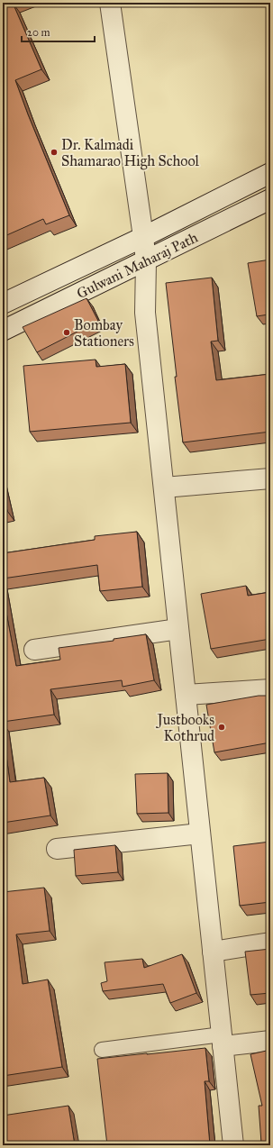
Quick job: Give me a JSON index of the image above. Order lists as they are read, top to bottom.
{
  "streets": {
    "street": ["Gulwani Maharaj Path"]
  },
  "places": ["Dr. Kalmadi Shamarao High School", "Bombay Stationers", "Justbooks Kothrud"],
  "scale_bar": "20 m"
}
